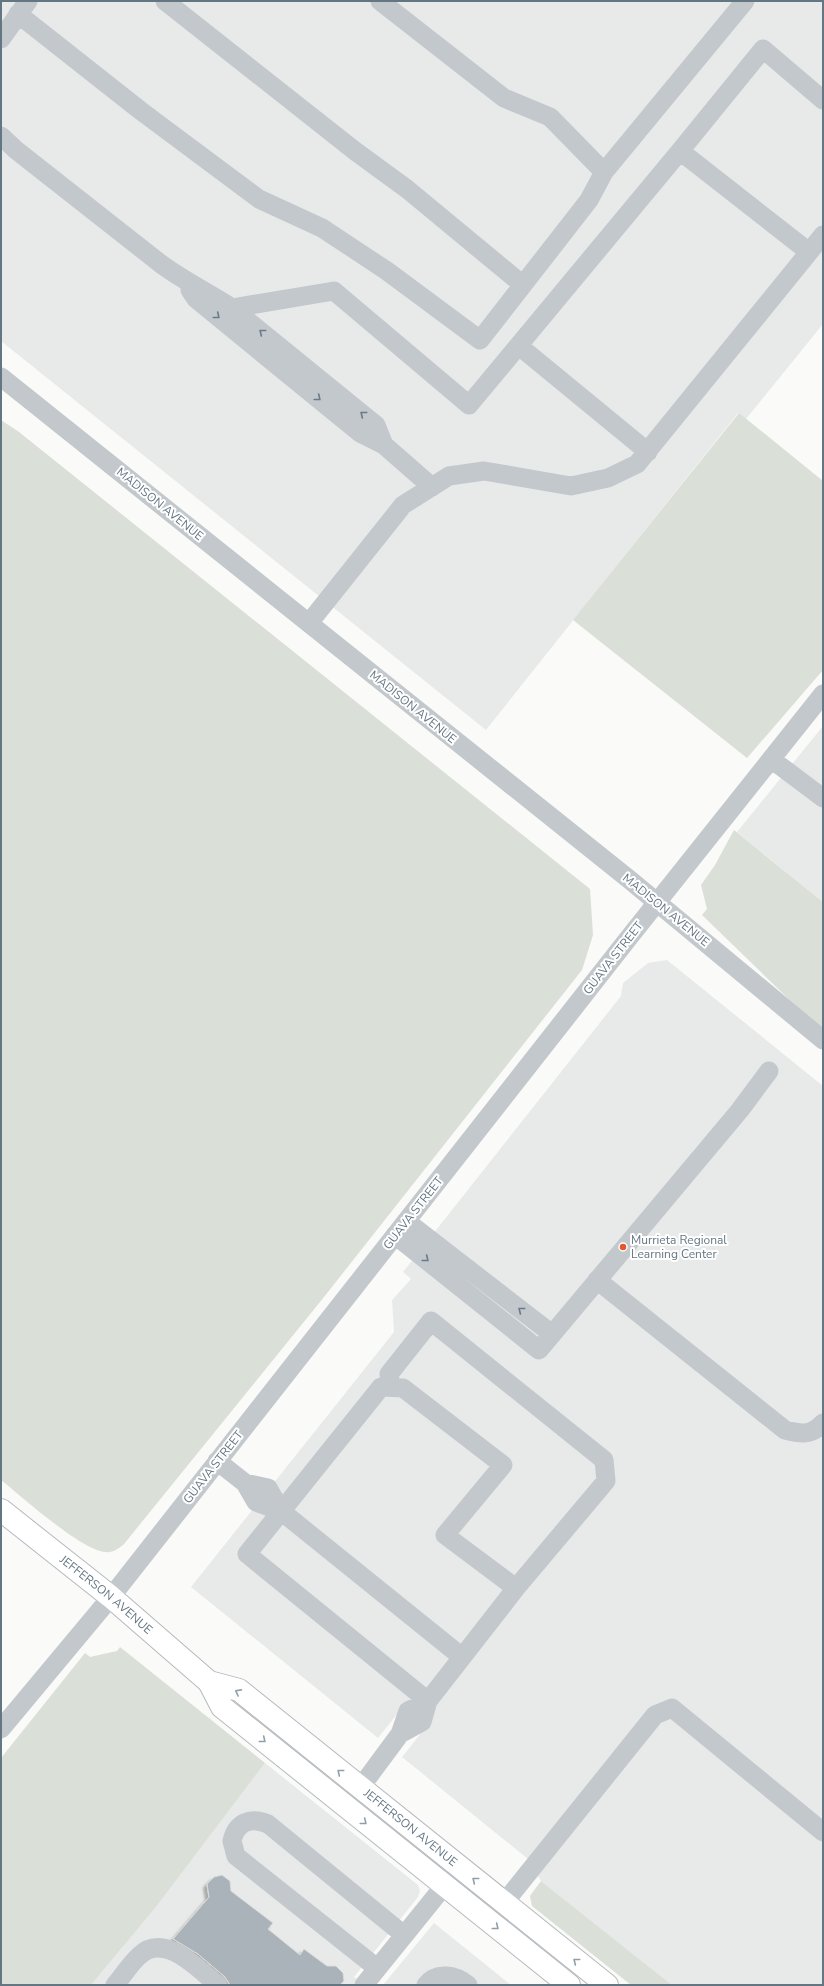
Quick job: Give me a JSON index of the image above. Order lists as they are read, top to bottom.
{
  "streets": {
    "main road": ["JEFFERSON AVENUE"],
    "street": ["MADISON AVENUE", "GUAVA STREET"]
  },
  "crossings": [
    ["MADISON AVENUE", "GUAVA STREET"],
    ["GUAVA STREET", "JEFFERSON AVENUE"]
  ],
  "places": ["Murrieta Regional Learning Center"]
}
